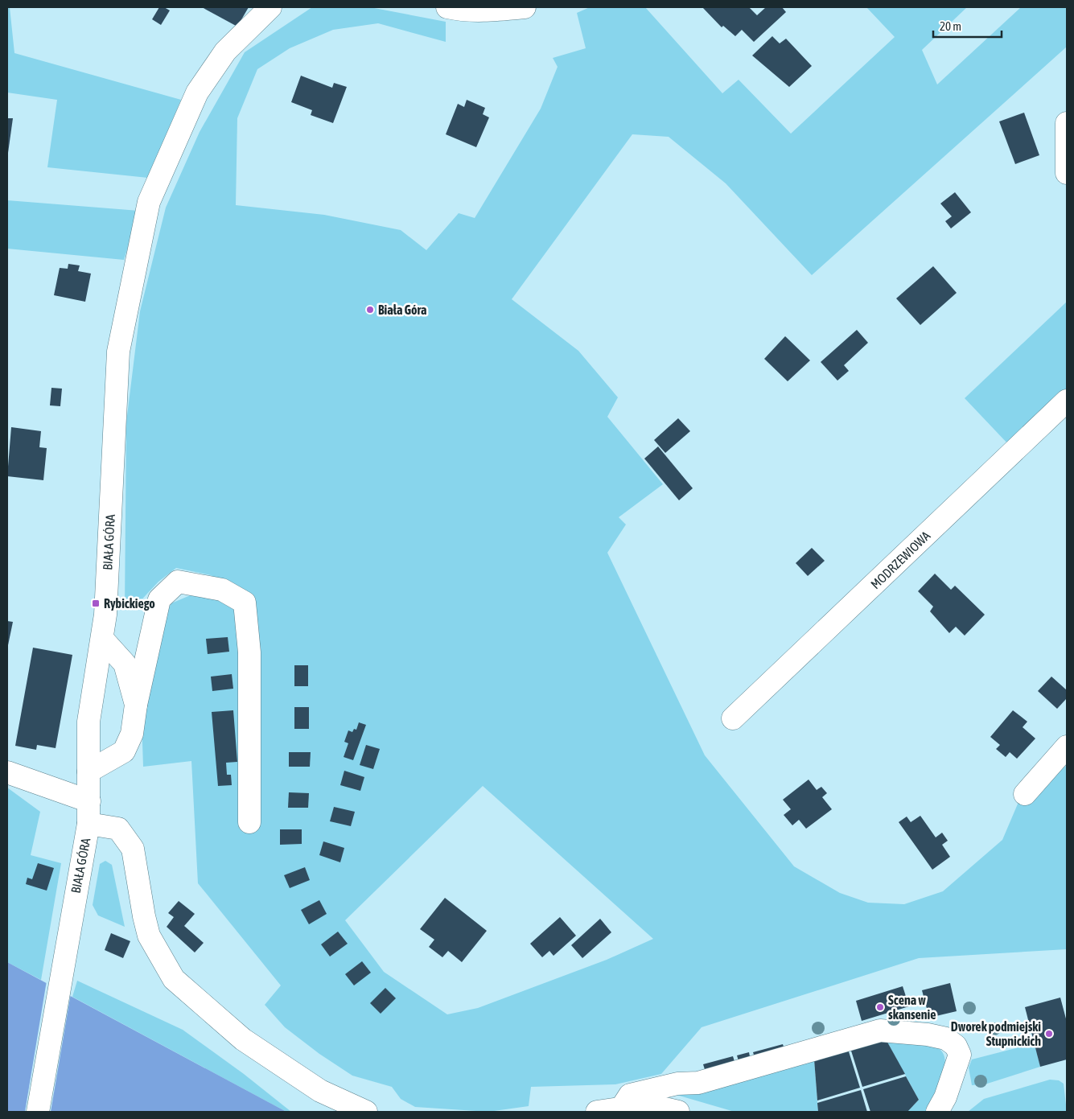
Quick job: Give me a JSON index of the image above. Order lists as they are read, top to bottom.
{
  "streets": {
    "street": ["BIAŁA GÓRA", "MODRZEWIOWA"]
  },
  "places": {
    "other": ["Biała Góra", "Scena w skansenie", "Dworek podmiejski Stupnickich"],
    "transit": ["Rybickiego"]
  },
  "scale_bar": "20 m"
}
